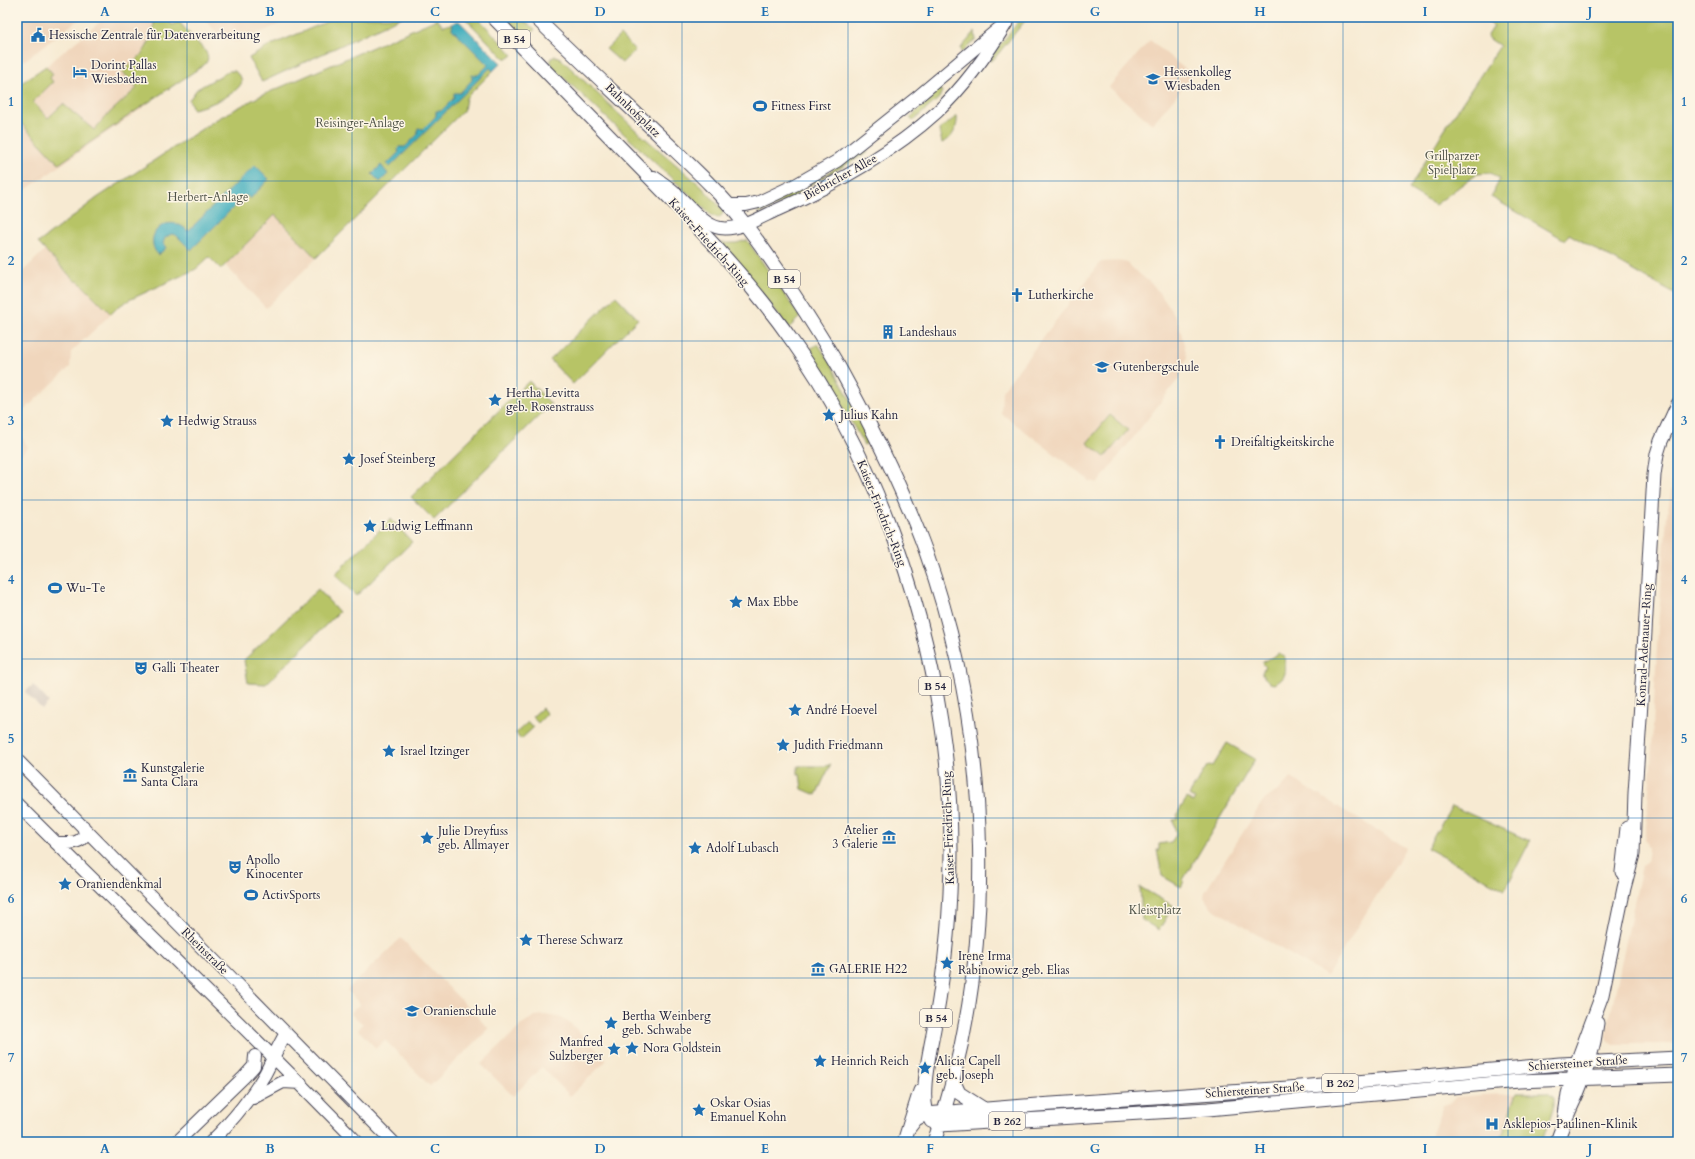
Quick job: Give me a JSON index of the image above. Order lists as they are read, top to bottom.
{
  "streets": {
    "main road": [
      "B 54",
      "Bahnhofsplatz",
      "Biebricher Allee",
      "Kaiser-Friedrich-Ring",
      "Konrad-Adenauer-Ring",
      "Rheinstraße",
      "Schiersteiner Straße",
      "B 262"
    ]
  },
  "crossings": [
    ["Bahnhofsplatz", "Biebricher Allee"],
    ["Bahnhofsplatz", "Kaiser-Friedrich-Ring"],
    ["Biebricher Allee", "Kaiser-Friedrich-Ring"],
    ["Kaiser-Friedrich-Ring", "Schiersteiner Straße"],
    ["Konrad-Adenauer-Ring", "Schiersteiner Straße"]
  ],
  "parks": [
    "Reisinger-Anlage",
    "Grillparzer Spielplatz",
    "Herbert-Anlage",
    "Kleistplatz"
  ],
  "places": {
    "public building": ["Hessische Zentrale für Datenverarbeitung"],
    "hotel": ["Dorint Pallas Wiesbaden"],
    "school or university": ["Hessenkolleg Wiesbaden", "Gutenbergschule", "Oranienschule"],
    "sports": ["Fitness First", "Wu-Te", "ActivSports"],
    "church": ["Lutherkirche", "Dreifaltigkeitskirche"],
    "building": ["Landeshaus"],
    "place": [
      "Hertha Levitta geb. Rosenstrauss",
      "Julius Kahn",
      "Hedwig Strauss",
      "Josef Steinberg",
      "Ludwig Leffmann",
      "Max Ebbe",
      "André Hoevel",
      "Judith Friedmann",
      "Israel Itzinger",
      "Julie Dreyfuss geb. Allmayer",
      "Adolf Lubasch",
      "Oraniendenkmal",
      "Therese Schwarz",
      "Irene Irma Rabinowicz geb. Elias",
      "Bertha Weinberg geb. Schwabe",
      "Nora Goldstein",
      "Manfred Sulzberger",
      "Heinrich Reich",
      "Alicia Capell geb. Joseph",
      "Oskar Osias Emanuel Kohn"
    ],
    "theatre": ["Galli Theater", "Apollo Kinocenter"],
    "museum": ["Kunstgalerie Santa Clara", "Atelier 3 Galerie", "GALERIE H22"],
    "hospital": ["Asklepios-Paulinen-Klinik"]
  },
  "grid": {
    "columns": [
      "A",
      "B",
      "C",
      "D",
      "E",
      "F",
      "G",
      "H",
      "I",
      "J"
    ],
    "rows": [
      "1",
      "2",
      "3",
      "4",
      "5",
      "6",
      "7"
    ]
  }
}
